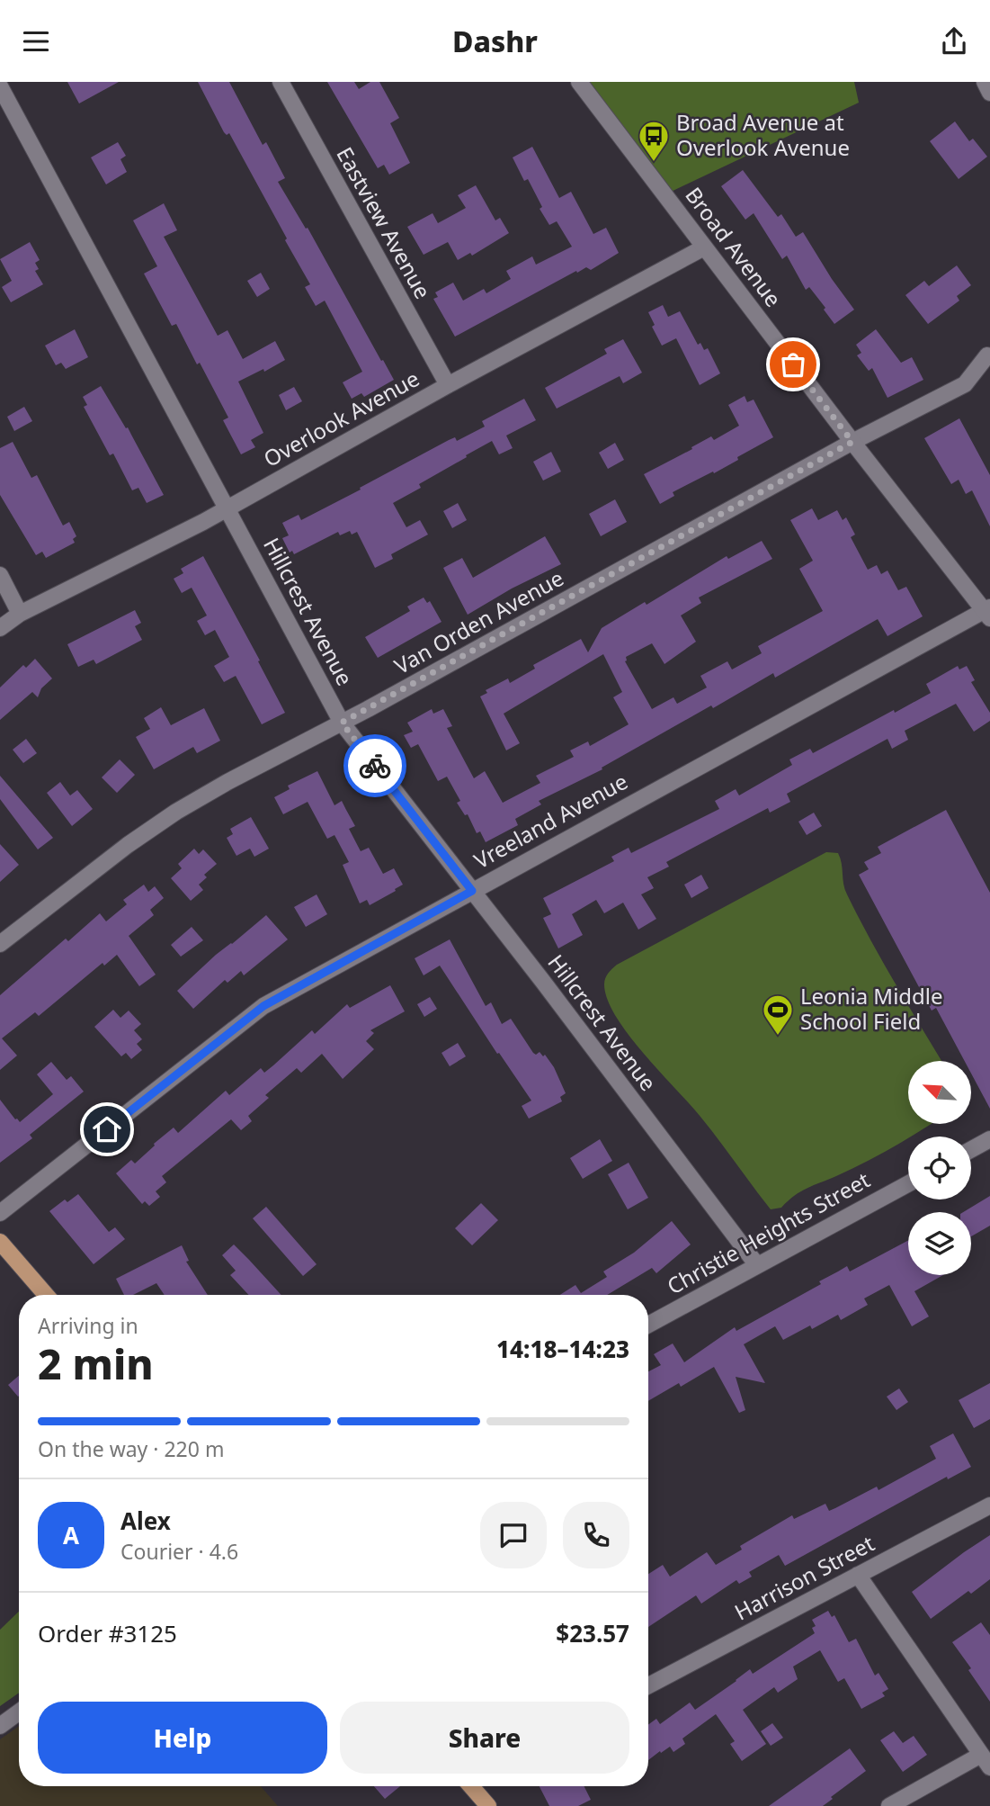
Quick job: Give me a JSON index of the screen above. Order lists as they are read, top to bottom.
{
  "streets": {
    "street": [
      "Eastview Avenue",
      "Broad Avenue",
      "Overlook Avenue",
      "Hillcrest Avenue",
      "Van Orden Avenue",
      "Vreeland Avenue",
      "Christie Heights Street",
      "Harrison Street"
    ]
  },
  "crossings": [
    ["Eastview Avenue", "Overlook Avenue"],
    ["Broad Avenue", "Overlook Avenue"],
    ["Broad Avenue", "Van Orden Avenue"],
    ["Broad Avenue", "Vreeland Avenue"],
    ["Overlook Avenue", "Hillcrest Avenue"],
    ["Hillcrest Avenue", "Van Orden Avenue"],
    ["Hillcrest Avenue", "Vreeland Avenue"],
    ["Hillcrest Avenue", "Christie Heights Street"]
  ],
  "places": {
    "bus stop": ["Broad Avenue at Overlook Avenue"],
    "sports": ["Leonia Middle School Field"]
  },
  "north": "top left",
  "page": {
    "header": "Dashr",
    "heading": ["2 min", "Arriving in", "14:18–14:23"],
    "panel": [
      "Alex",
      "Courier · 4.6",
      "Order #3125",
      "$23.57"
    ],
    "bar": "On the way · 220 m",
    "round": "A",
    "buttons": ["Help", "Share"]
  }
}
